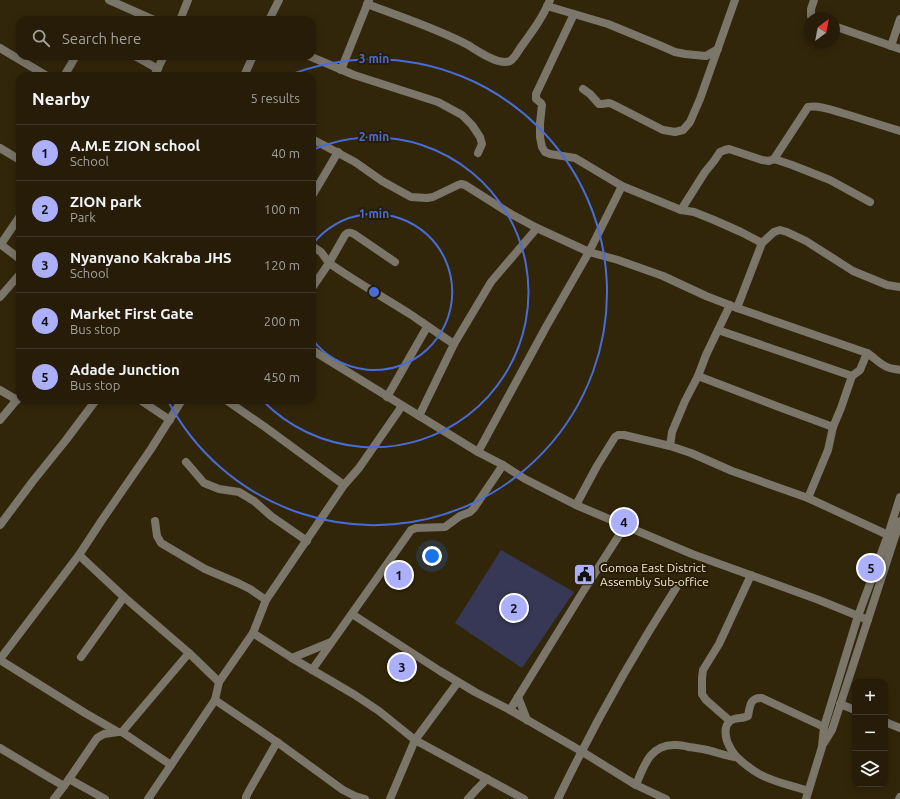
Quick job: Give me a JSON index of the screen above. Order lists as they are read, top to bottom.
{
  "places": {
    "public building": ["Gomoa East District Assembly Sub-office"]
  },
  "north": "top right",
  "page": {
    "search": "Search here",
    "heading": ["Nearby", "5 results"],
    "list": [
      {
        "mark": "1",
        "name": "A.M.E ZION school",
        "note": "School",
        "value": "40 m"
      },
      {
        "mark": "2",
        "name": "ZION park",
        "note": "Park",
        "value": "100 m"
      },
      {
        "mark": "3",
        "name": "Nyanyano Kakraba JHS",
        "note": "School",
        "value": "120 m"
      },
      {
        "mark": "4",
        "name": "Market First Gate",
        "note": "Bus stop",
        "value": "200 m"
      },
      {
        "mark": "5",
        "name": "Adade Junction",
        "note": "Bus stop",
        "value": "450 m"
      }
    ],
    "pins": [
      "4",
      "5",
      "1",
      "2",
      "3"
    ],
    "map_buttons": ["+", "−"]
  },
  "rings": ["3 min", "2 min", "1 min"]
}
